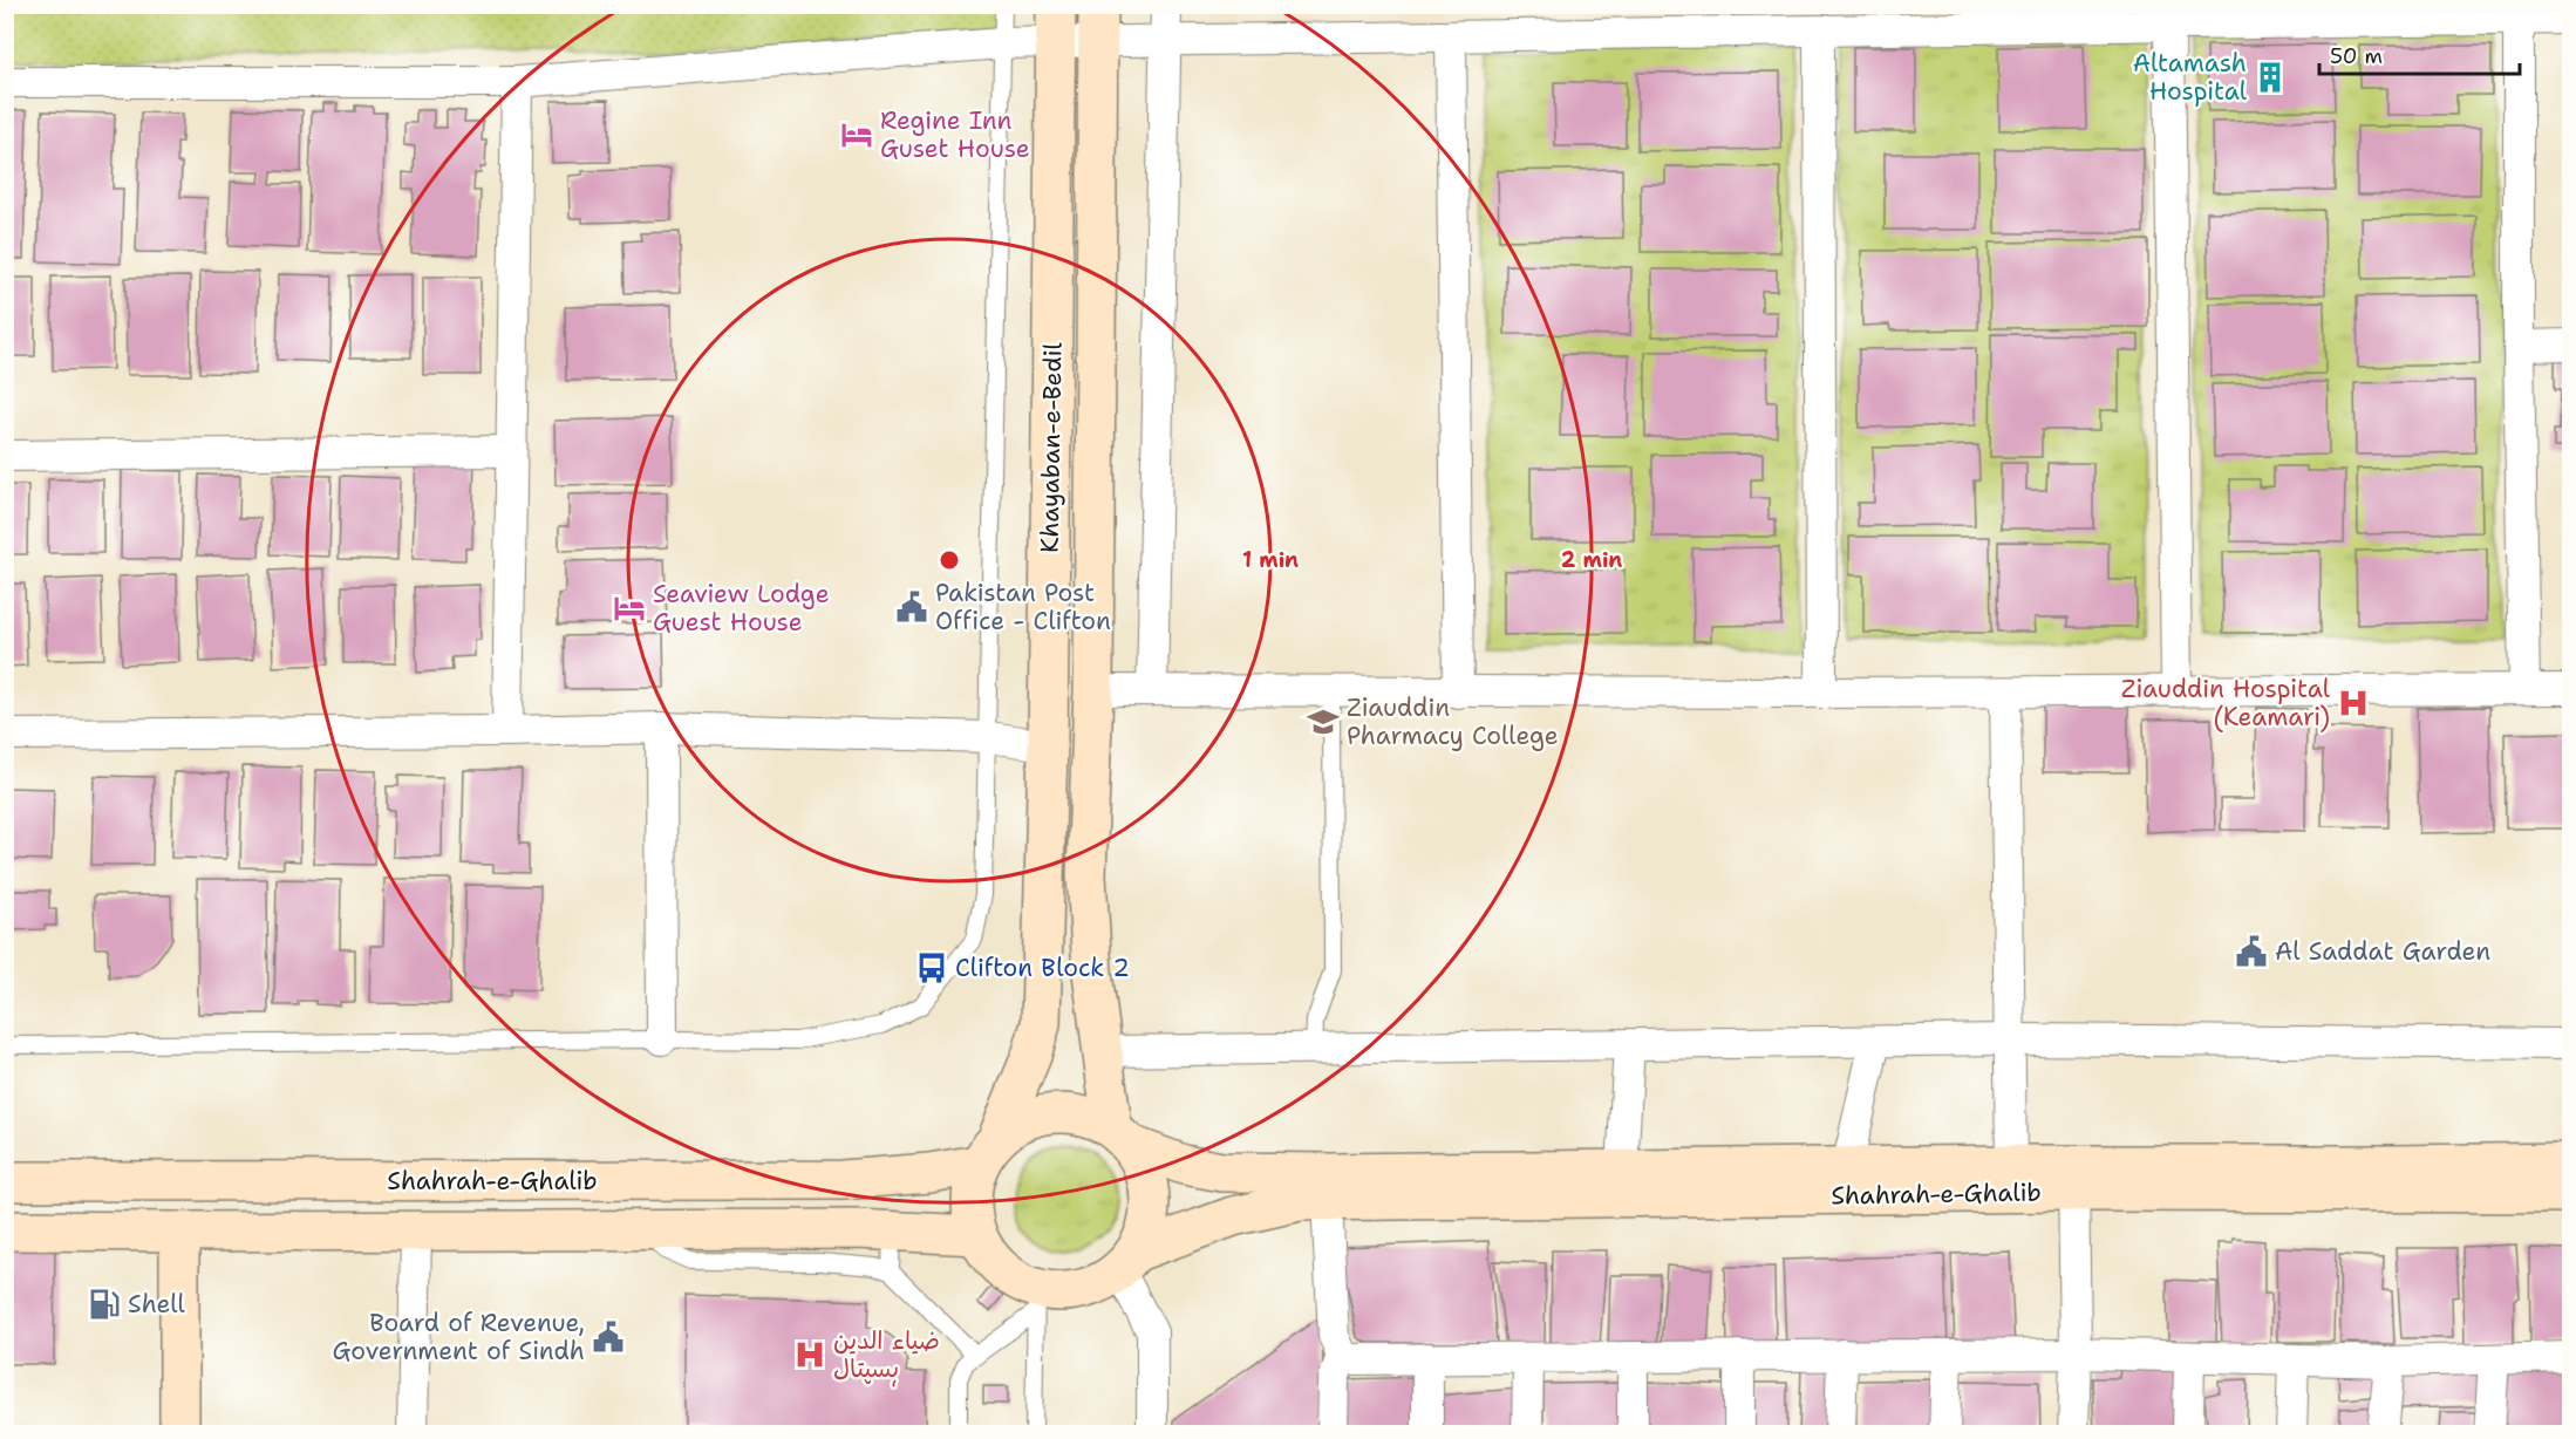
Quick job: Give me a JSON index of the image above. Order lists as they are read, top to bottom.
{
  "streets": {
    "main road": ["Khayaban-e-Bedil", "Shahrah-e-Ghalib"]
  },
  "crossings": [
    ["Khayaban-e-Bedil", "Shahrah-e-Ghalib"]
  ],
  "places": {
    "building": ["Altamash Hospital"],
    "hotel": ["Regine Inn Guset House", "Seaview Lodge Guest House"],
    "public building": ["Pakistan Post Office - Clifton", "Al Saddat Garden", "Board of Revenue, Government of Sindh"],
    "hospital": ["Ziauddin Hospital (Keamari)", "ضیاء الدین ہسپتال"],
    "school or university": ["Ziauddin Pharmacy College"],
    "bus stop": ["Clifton Block 2"],
    "fuel station": ["Shell"]
  },
  "scale_bar": "50 m",
  "rings": ["1 min", "2 min"]
}
